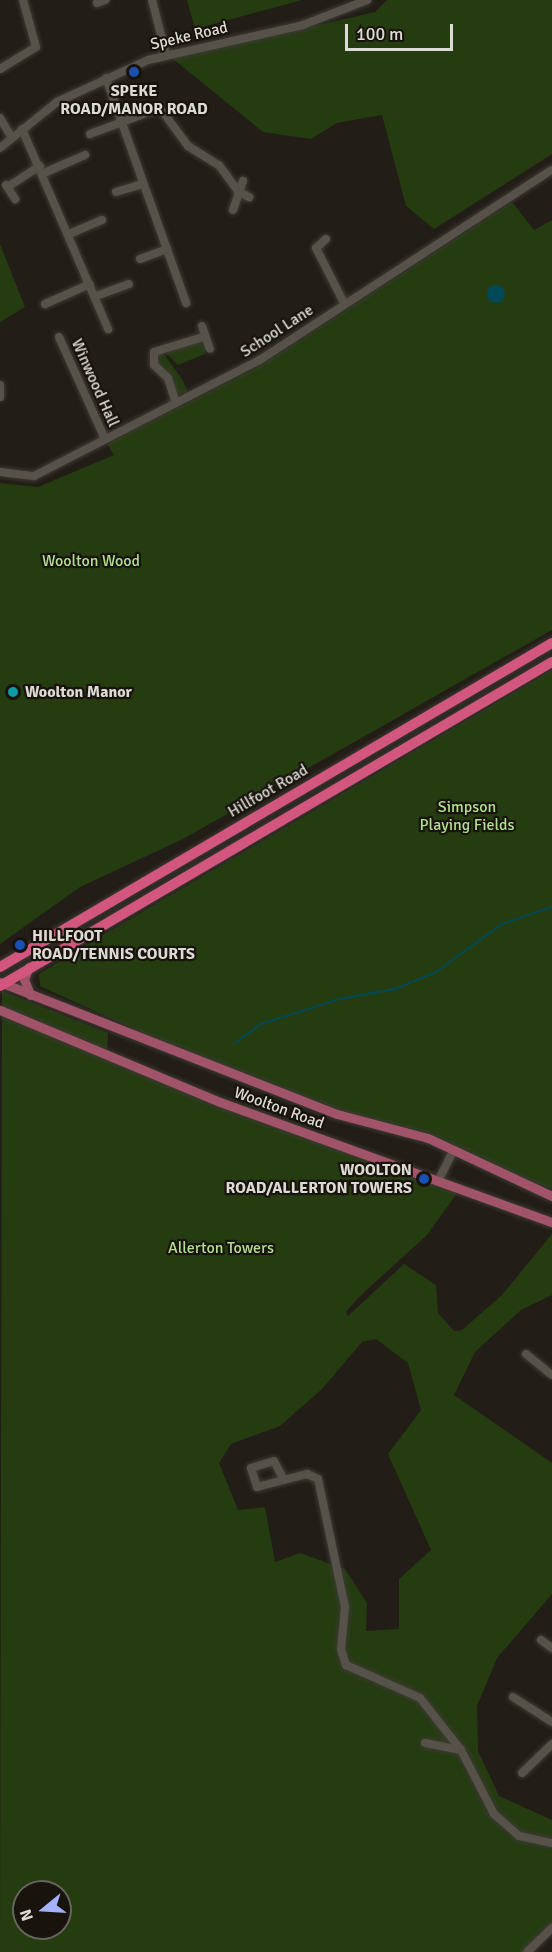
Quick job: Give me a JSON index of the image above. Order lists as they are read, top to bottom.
{
  "streets": {
    "highway": ["Hillfoot Road"],
    "main road": ["Woolton Road"],
    "street": ["Speke Road", "School Lane", "Winwood Hall"]
  },
  "crossings": [
    ["School Lane", "Winwood Hall"],
    ["Hillfoot Road", "Woolton Road"]
  ],
  "parks": ["Woolton Wood", "Simpson Playing Fields", "Allerton Towers"],
  "places": [
    "SPEKE ROAD/MANOR ROAD",
    "Woolton Manor",
    "HILLFOOT ROAD/TENNIS COURTS",
    "WOOLTON ROAD/ALLERTON TOWERS"
  ],
  "scale_bar": "100 m",
  "north": "left"
}
